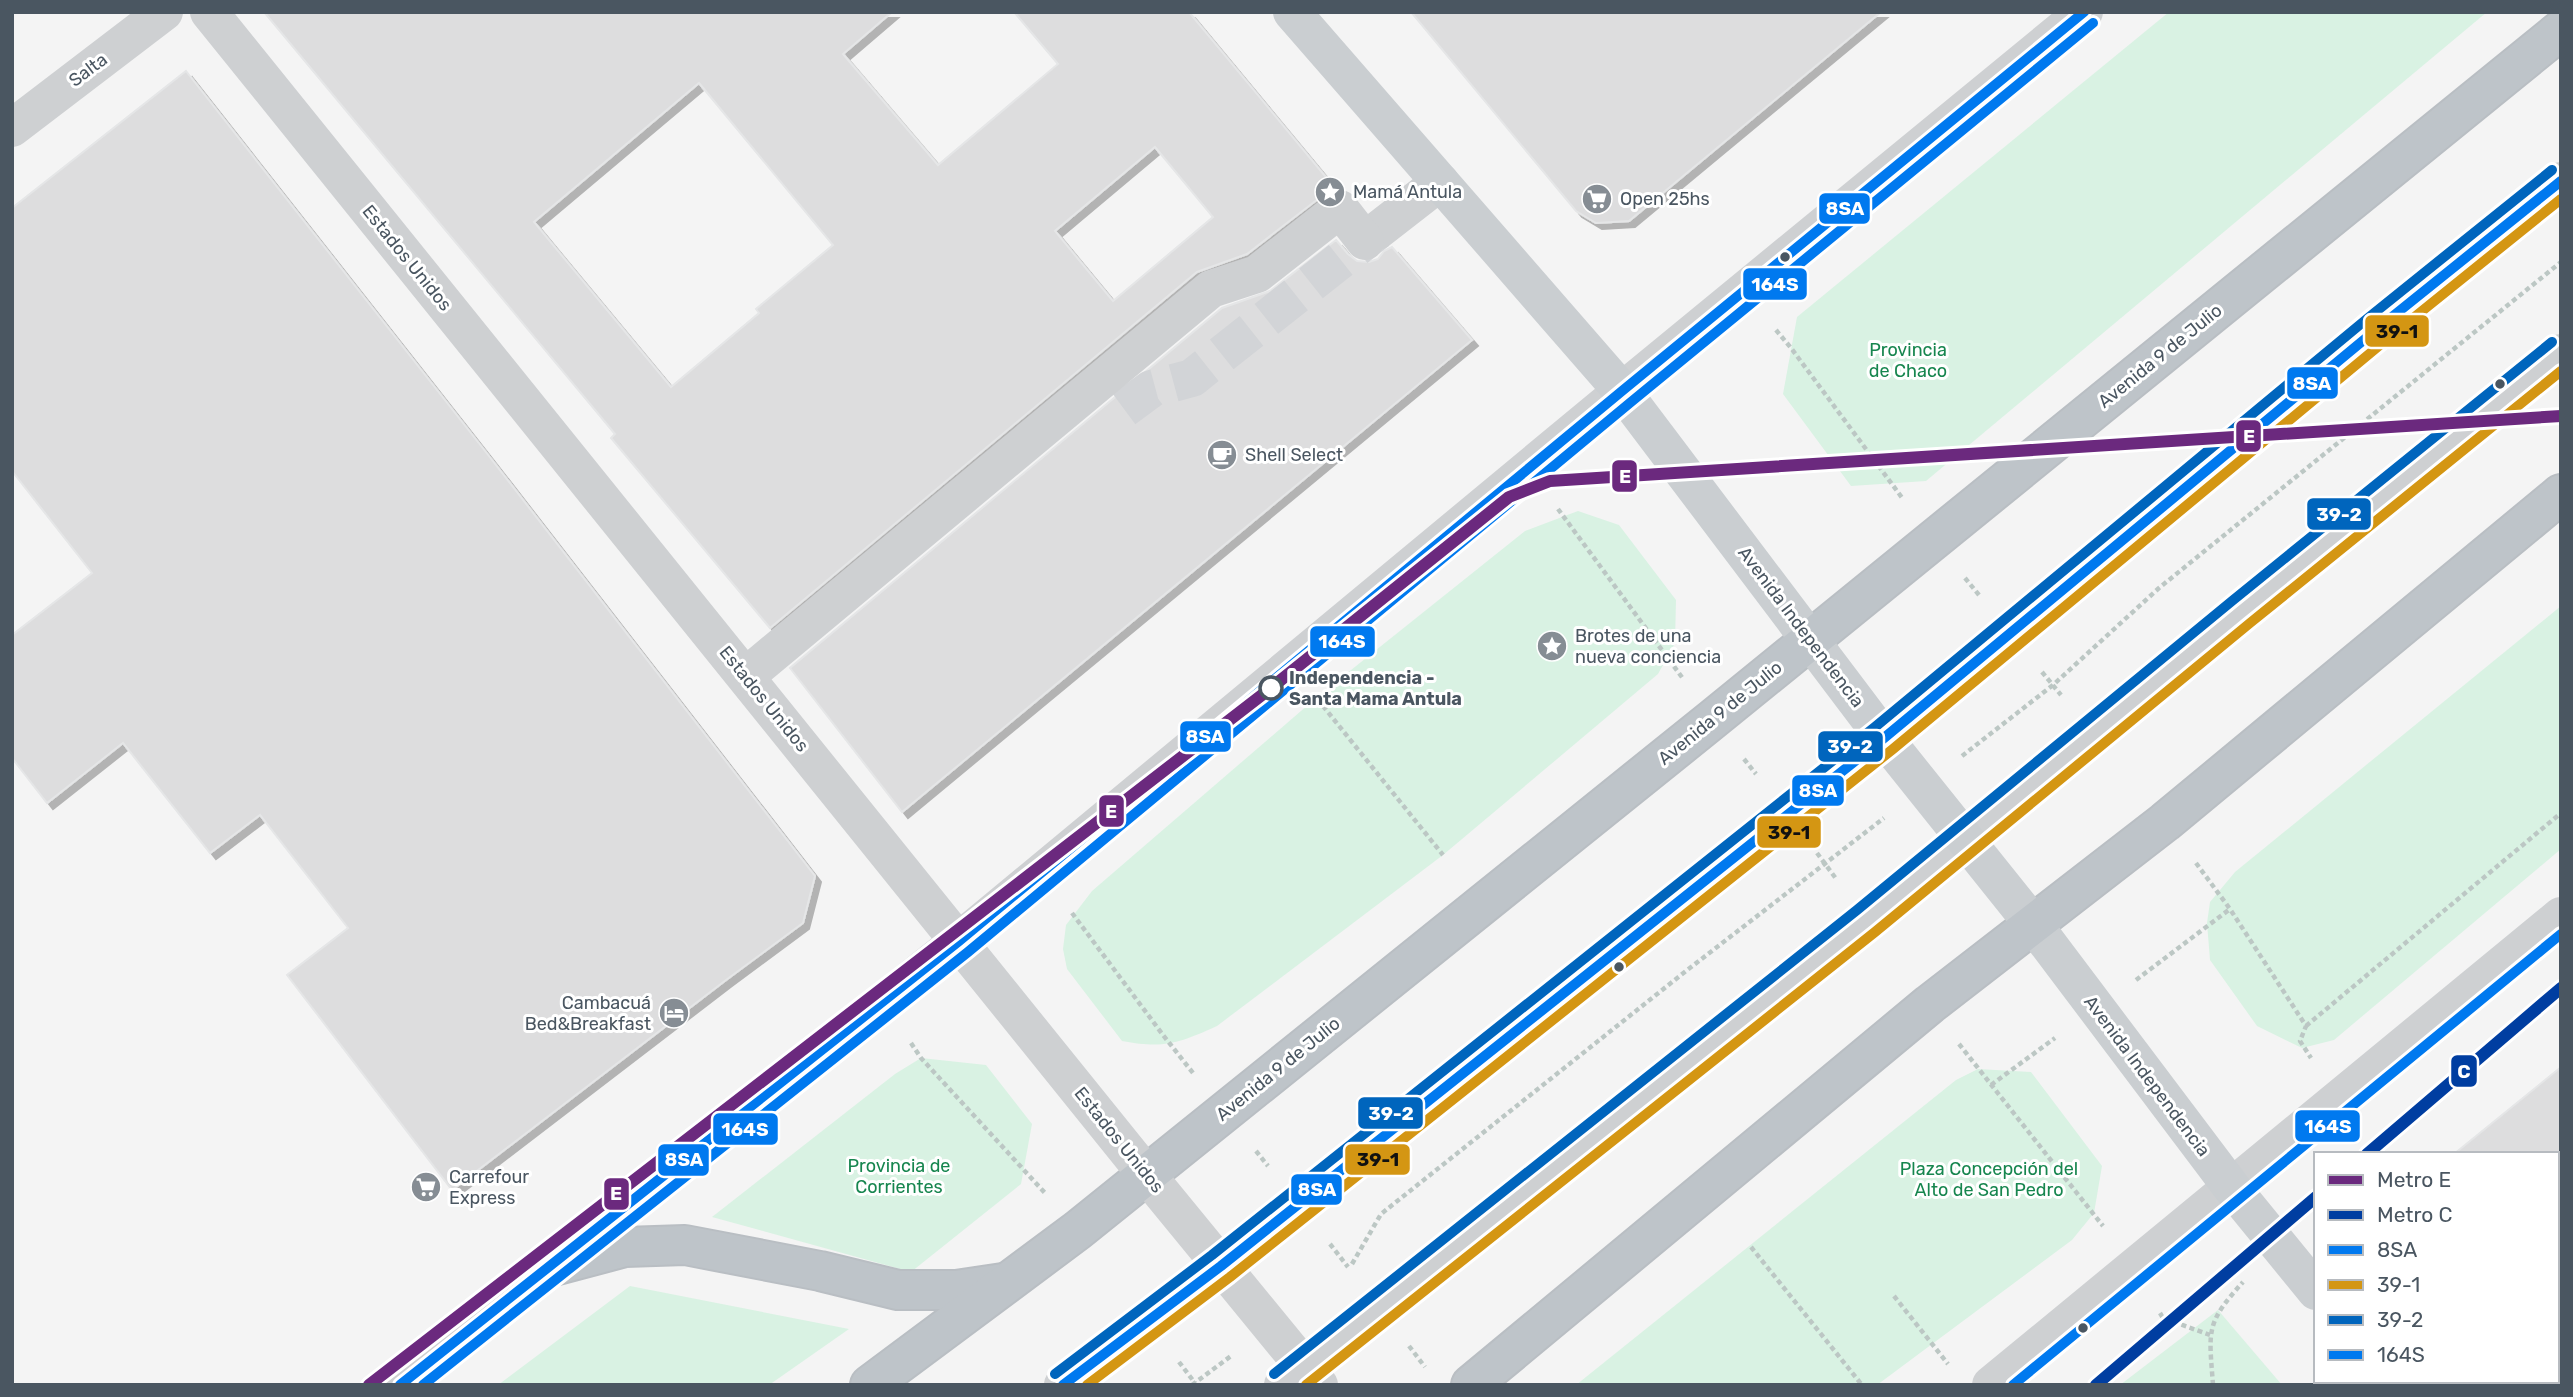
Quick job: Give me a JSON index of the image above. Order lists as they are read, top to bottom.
{
  "streets": {
    "highway": ["Avenida 9 de Julio"],
    "main road": ["Avenida Independencia"],
    "street": ["Salta", "Estados Unidos"]
  },
  "crossings": [
    ["Estados Unidos", "Avenida 9 de Julio"],
    ["Avenida 9 de Julio", "Avenida Independencia"]
  ],
  "parks": ["Provincia de Chaco", "Provincia de Corrientes", "Plaza Concepción del Alto de San Pedro"],
  "places": {
    "place": ["Mamá Antula", "Brotes de una nueva conciencia"],
    "supermarket": ["Open 25hs", "Carrefour Express"],
    "cafe": ["Shell Select"],
    "other": ["Independencia - Santa Mama Antula"],
    "hotel": ["Cambacuá Bed&Breakfast"]
  },
  "lines": [
    "transit line 8SA",
    "transit line 164S",
    "transit line 39-2",
    "transit line 39-1",
    "metro line E",
    "metro line C"
  ],
  "legend": [
    "Metro E",
    "Metro C",
    "8SA",
    "39-1",
    "39-2",
    "164S"
  ]
}
